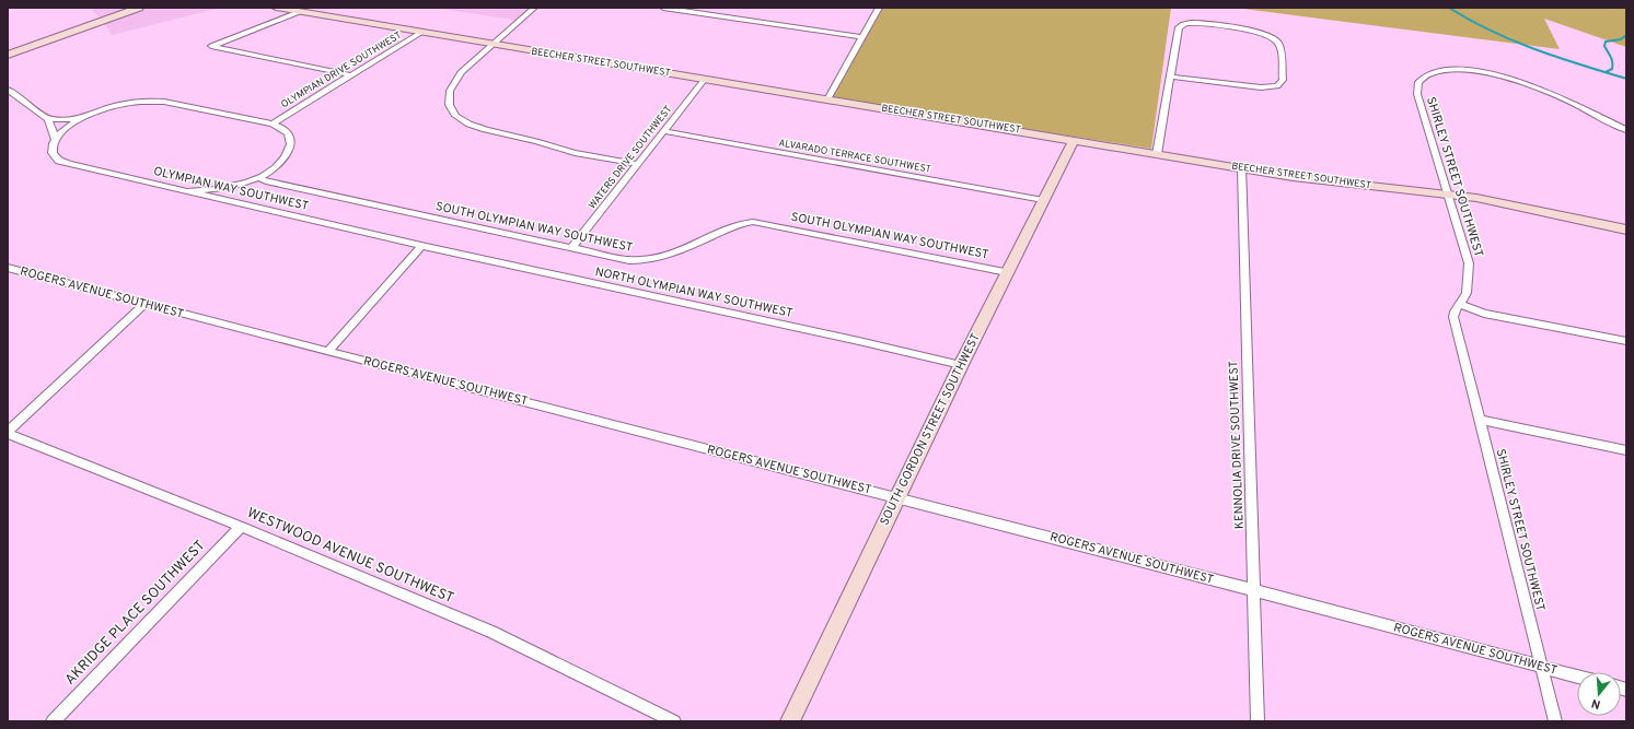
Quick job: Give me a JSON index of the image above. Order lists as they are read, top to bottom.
{
  "streets": {
    "street": [
      "BEECHER STREET SOUTHWEST",
      "OLYMPIAN DRIVE SOUTHWEST",
      "ALVARADO TERRACE SOUTHWEST",
      "WATERS DRIVE SOUTHWEST",
      "SHIRLEY STREET SOUTHWEST",
      "OLYMPIAN WAY SOUTHWEST",
      "SOUTH OLYMPIAN WAY SOUTHWEST",
      "ROGERS AVENUE SOUTHWEST",
      "NORTH OLYMPIAN WAY SOUTHWEST",
      "SOUTH GORDON STREET SOUTHWEST",
      "KENNOLIA DRIVE SOUTHWEST",
      "WESTWOOD AVENUE SOUTHWEST",
      "AKRIDGE PLACE SOUTHWEST"
    ]
  },
  "crossings": [
    ["BEECHER STREET SOUTHWEST", "OLYMPIAN DRIVE SOUTHWEST"],
    ["BEECHER STREET SOUTHWEST", "WATERS DRIVE SOUTHWEST"],
    ["BEECHER STREET SOUTHWEST", "SHIRLEY STREET SOUTHWEST"],
    ["BEECHER STREET SOUTHWEST", "SOUTH GORDON STREET SOUTHWEST"],
    ["BEECHER STREET SOUTHWEST", "KENNOLIA DRIVE SOUTHWEST"],
    ["ALVARADO TERRACE SOUTHWEST", "WATERS DRIVE SOUTHWEST"],
    ["ALVARADO TERRACE SOUTHWEST", "SOUTH GORDON STREET SOUTHWEST"],
    ["WATERS DRIVE SOUTHWEST", "SOUTH OLYMPIAN WAY SOUTHWEST"],
    ["SHIRLEY STREET SOUTHWEST", "ROGERS AVENUE SOUTHWEST"],
    ["OLYMPIAN WAY SOUTHWEST", "NORTH OLYMPIAN WAY SOUTHWEST"],
    ["SOUTH OLYMPIAN WAY SOUTHWEST", "SOUTH GORDON STREET SOUTHWEST"],
    ["ROGERS AVENUE SOUTHWEST", "SOUTH GORDON STREET SOUTHWEST"],
    ["ROGERS AVENUE SOUTHWEST", "KENNOLIA DRIVE SOUTHWEST"],
    ["NORTH OLYMPIAN WAY SOUTHWEST", "SOUTH GORDON STREET SOUTHWEST"],
    ["WESTWOOD AVENUE SOUTHWEST", "AKRIDGE PLACE SOUTHWEST"]
  ],
  "north": "bottom"
}
